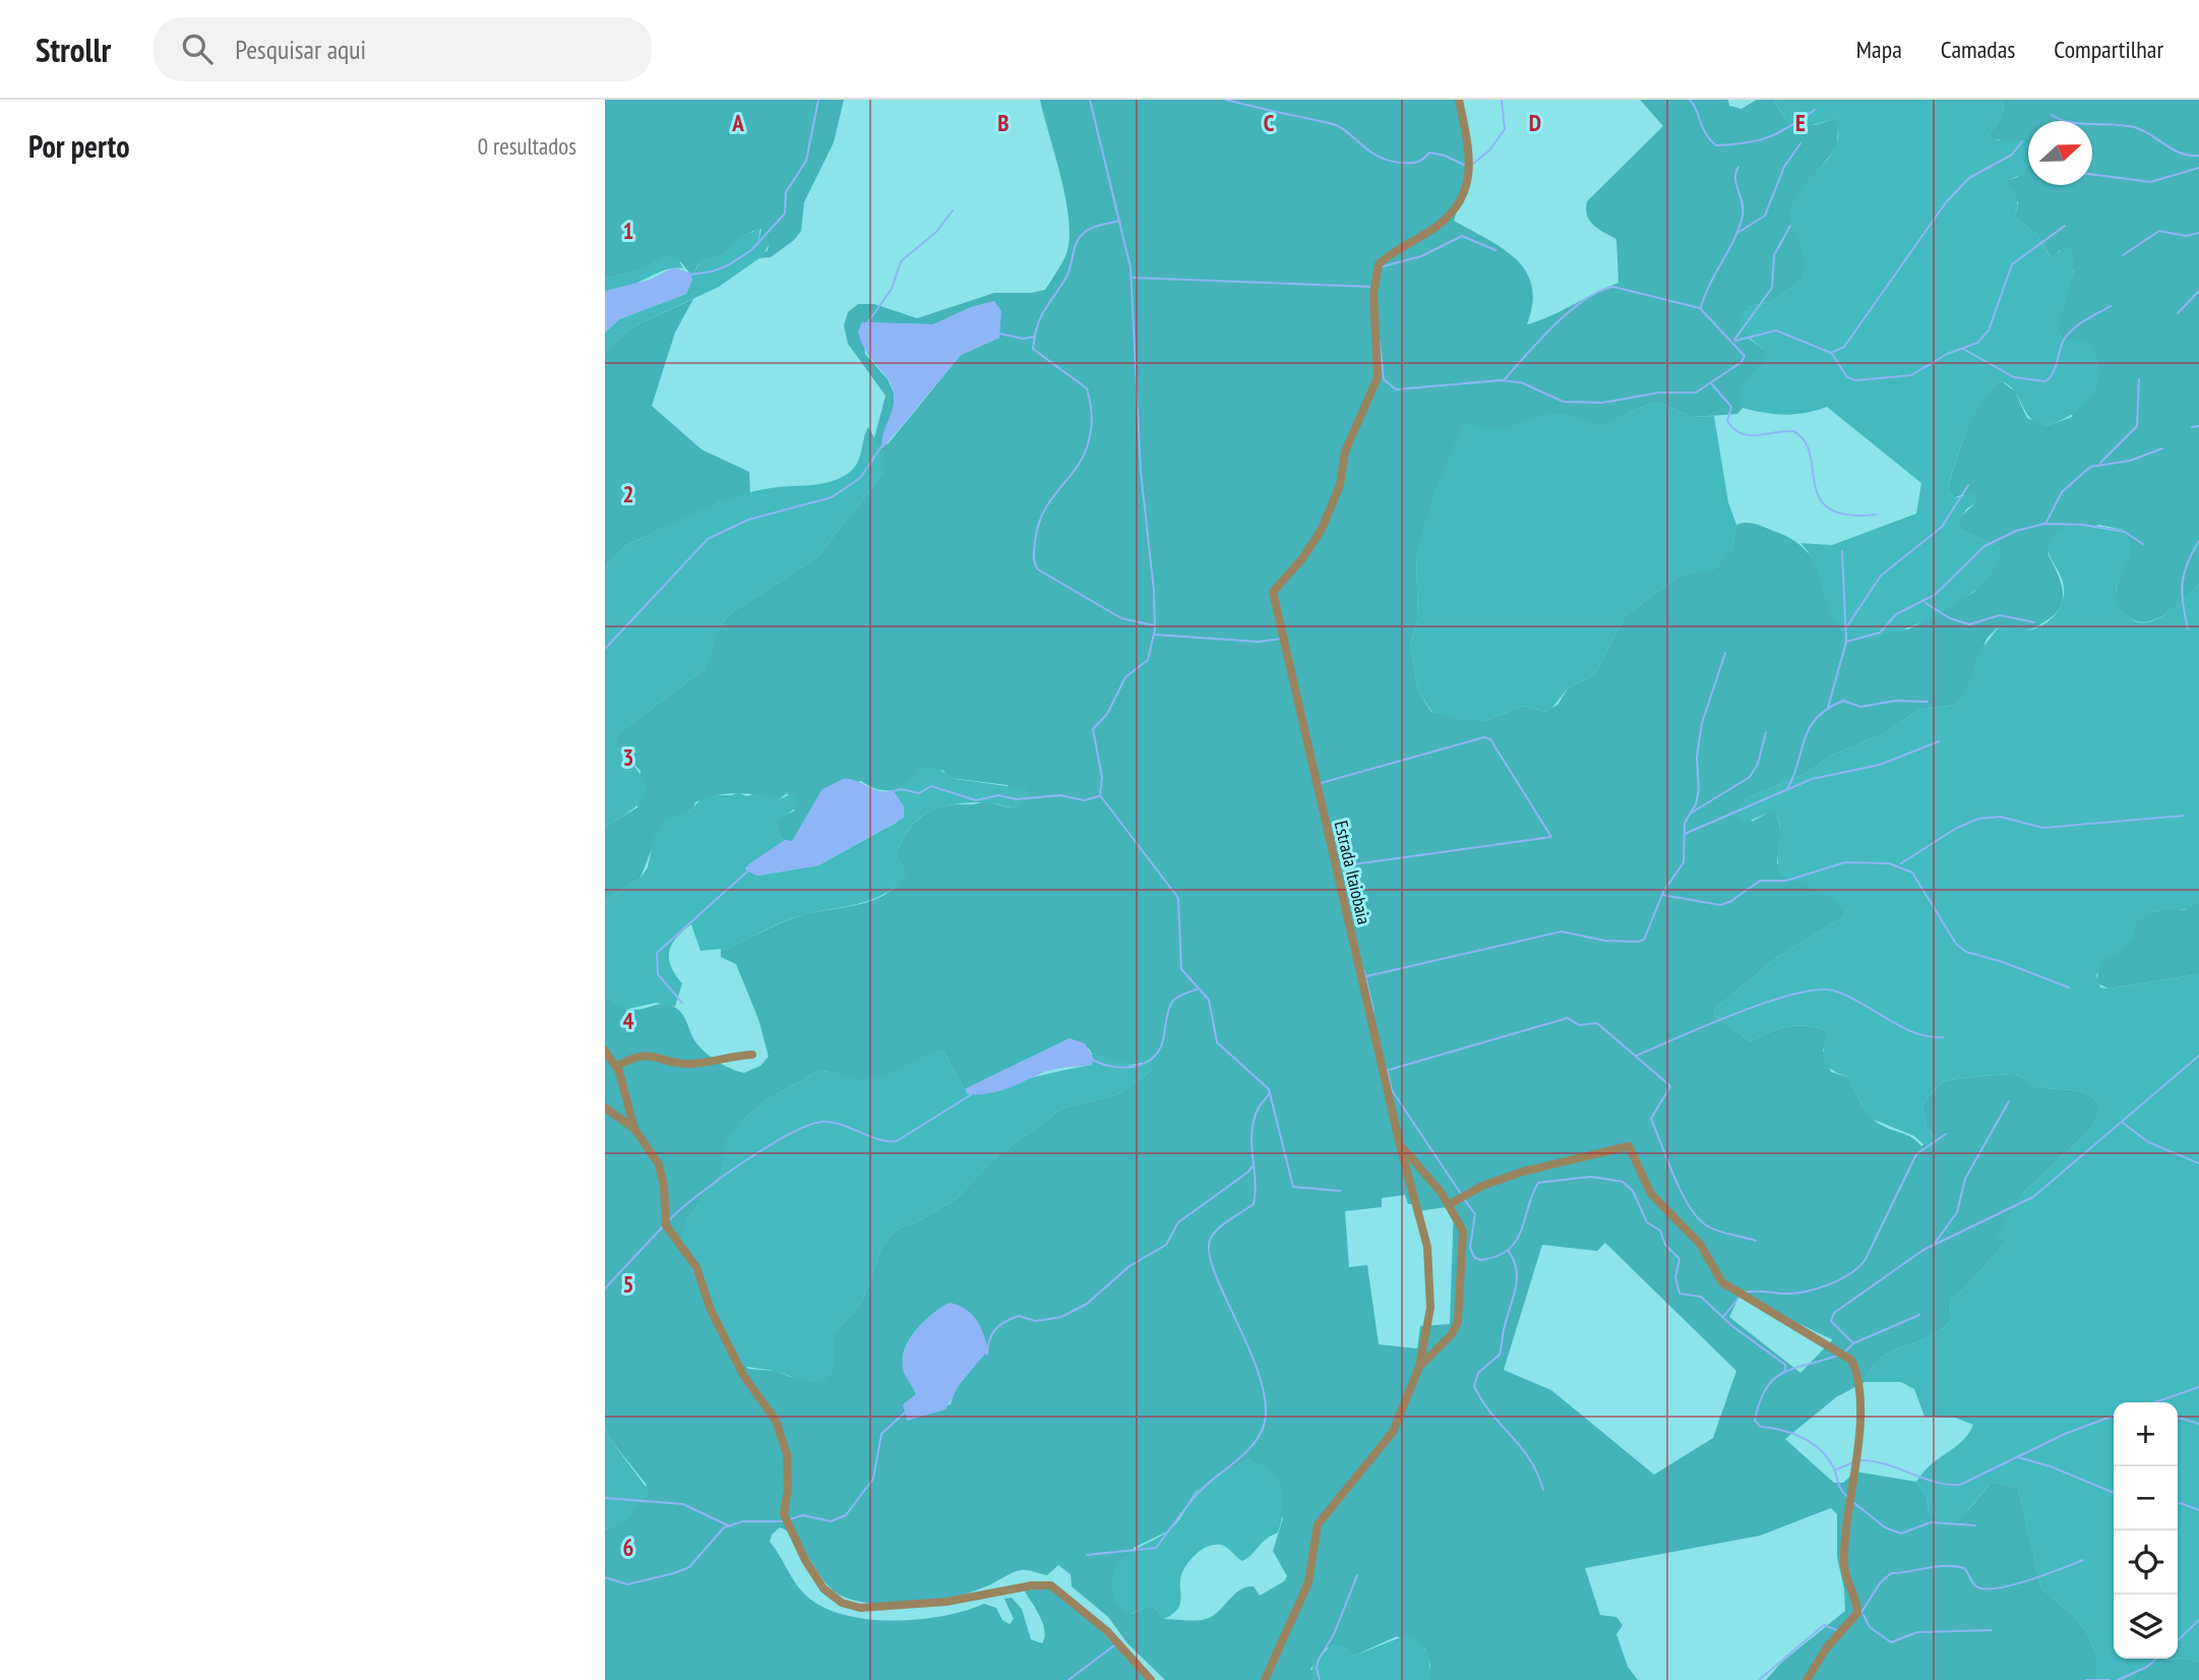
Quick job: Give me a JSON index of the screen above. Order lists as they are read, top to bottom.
{
  "streets": {
    "street": ["Estrada Itaiobaia"]
  },
  "north": "right",
  "page": {
    "header": "Strollr",
    "search": "Pesquisar aqui",
    "nav": ["Mapa", "Camadas", "Compartilhar"],
    "heading": ["Por perto", "0 resultados"],
    "map_buttons": ["+", "−"]
  },
  "grid": {
    "columns": [
      "A",
      "B",
      "C",
      "D",
      "E"
    ],
    "rows": [
      "1",
      "2",
      "3",
      "4",
      "5",
      "6"
    ]
  }
}
